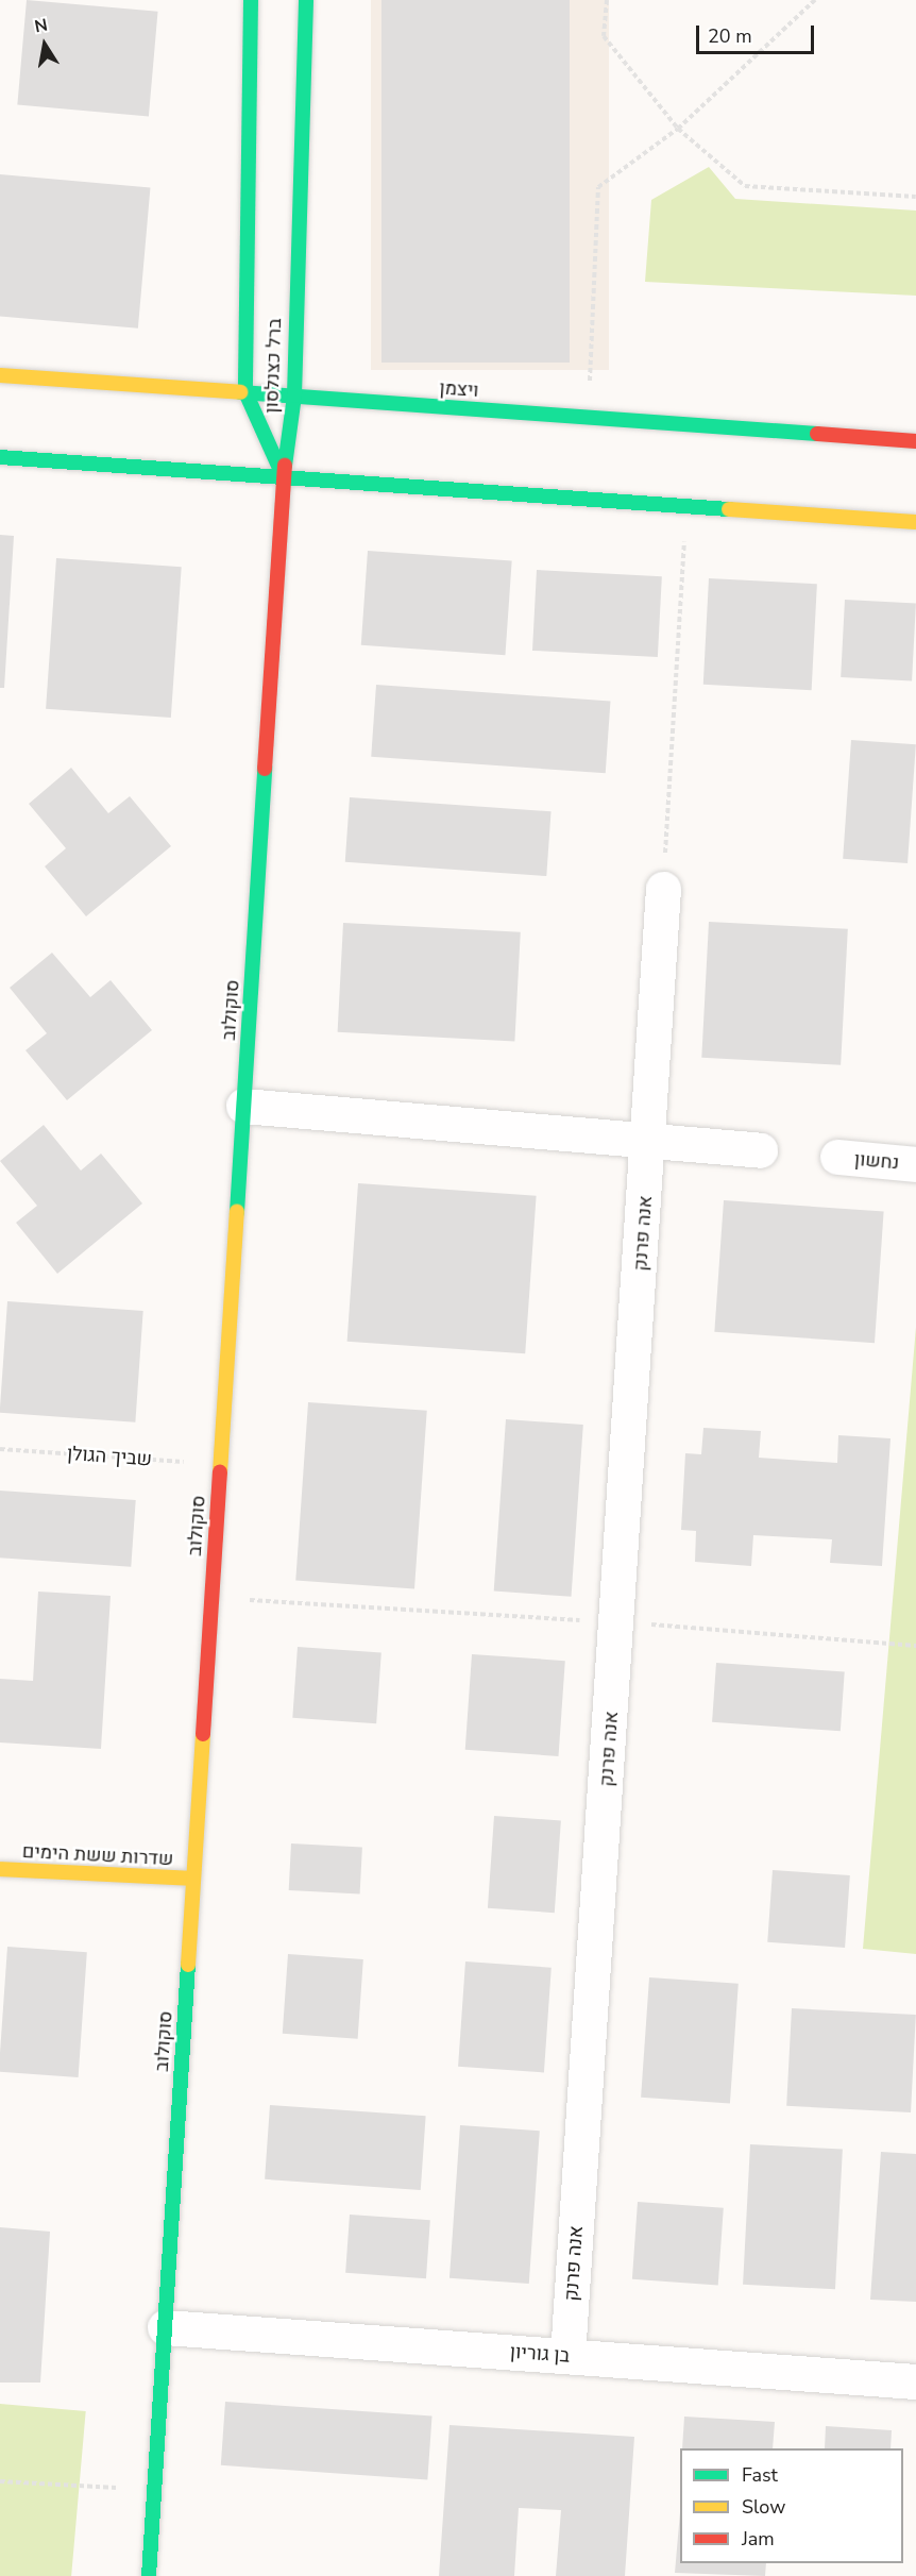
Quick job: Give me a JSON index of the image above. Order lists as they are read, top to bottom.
{
  "streets": {
    "street": [
      "ברל כצנלסון",
      "ויצמן",
      "סוקולוב",
      "נחשון",
      "אנה פרנק",
      "שדרות ששת הימים",
      "בן גוריון"
    ],
    "path": ["שביך הגולן"]
  },
  "crossings": [
    ["ברל כצנלסון", "ויצמן"],
    ["ברל כצנלסון", "סוקולוב"],
    ["סוקולוב", "שביך הגולן"],
    ["סוקולוב", "שדרות ששת הימים"],
    ["סוקולוב", "בן גוריון"],
    ["אנה פרנק", "בן גוריון"]
  ],
  "legend": ["Fast", "Slow", "Jam"],
  "scale_bar": "20 m",
  "north": "top"
}
